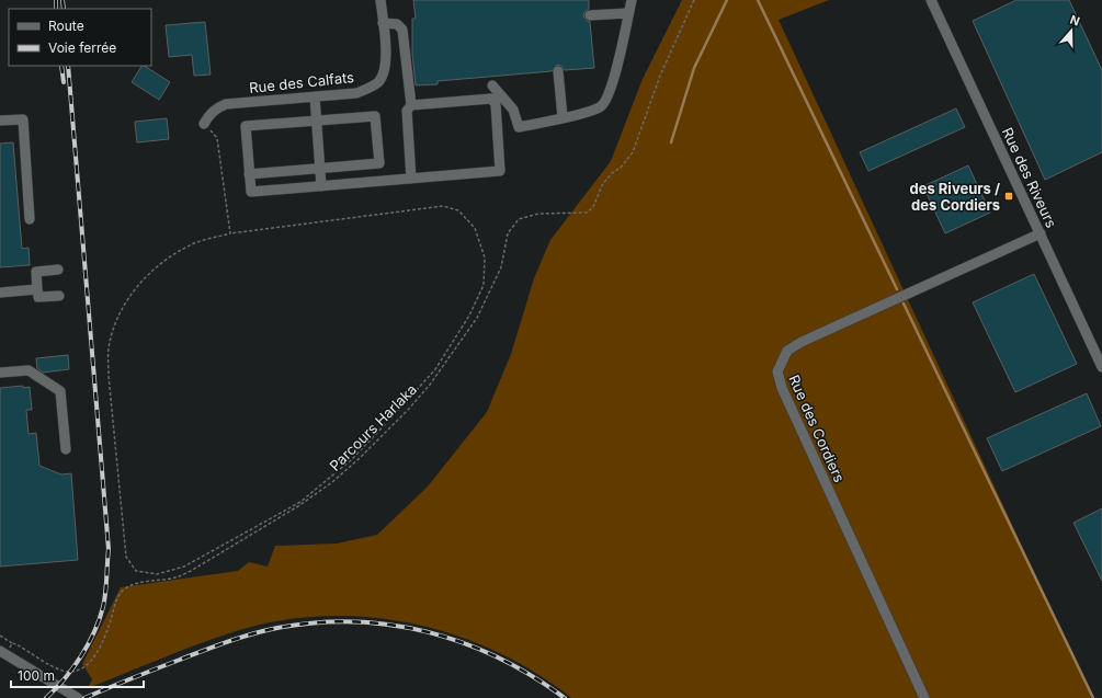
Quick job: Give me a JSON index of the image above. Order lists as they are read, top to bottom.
{
  "streets": {
    "street": ["Rue des Calfats", "Rue des Riveurs", "Rue des Cordiers"],
    "path": ["Parcours Harlaka"]
  },
  "crossings": [
    ["Rue des Riveurs", "Rue des Cordiers"]
  ],
  "places": {
    "transit": ["des Riveurs / des Cordiers"]
  },
  "legend": ["Route", "Voie ferrée"],
  "scale_bar": "100 m",
  "north": "top"
}
